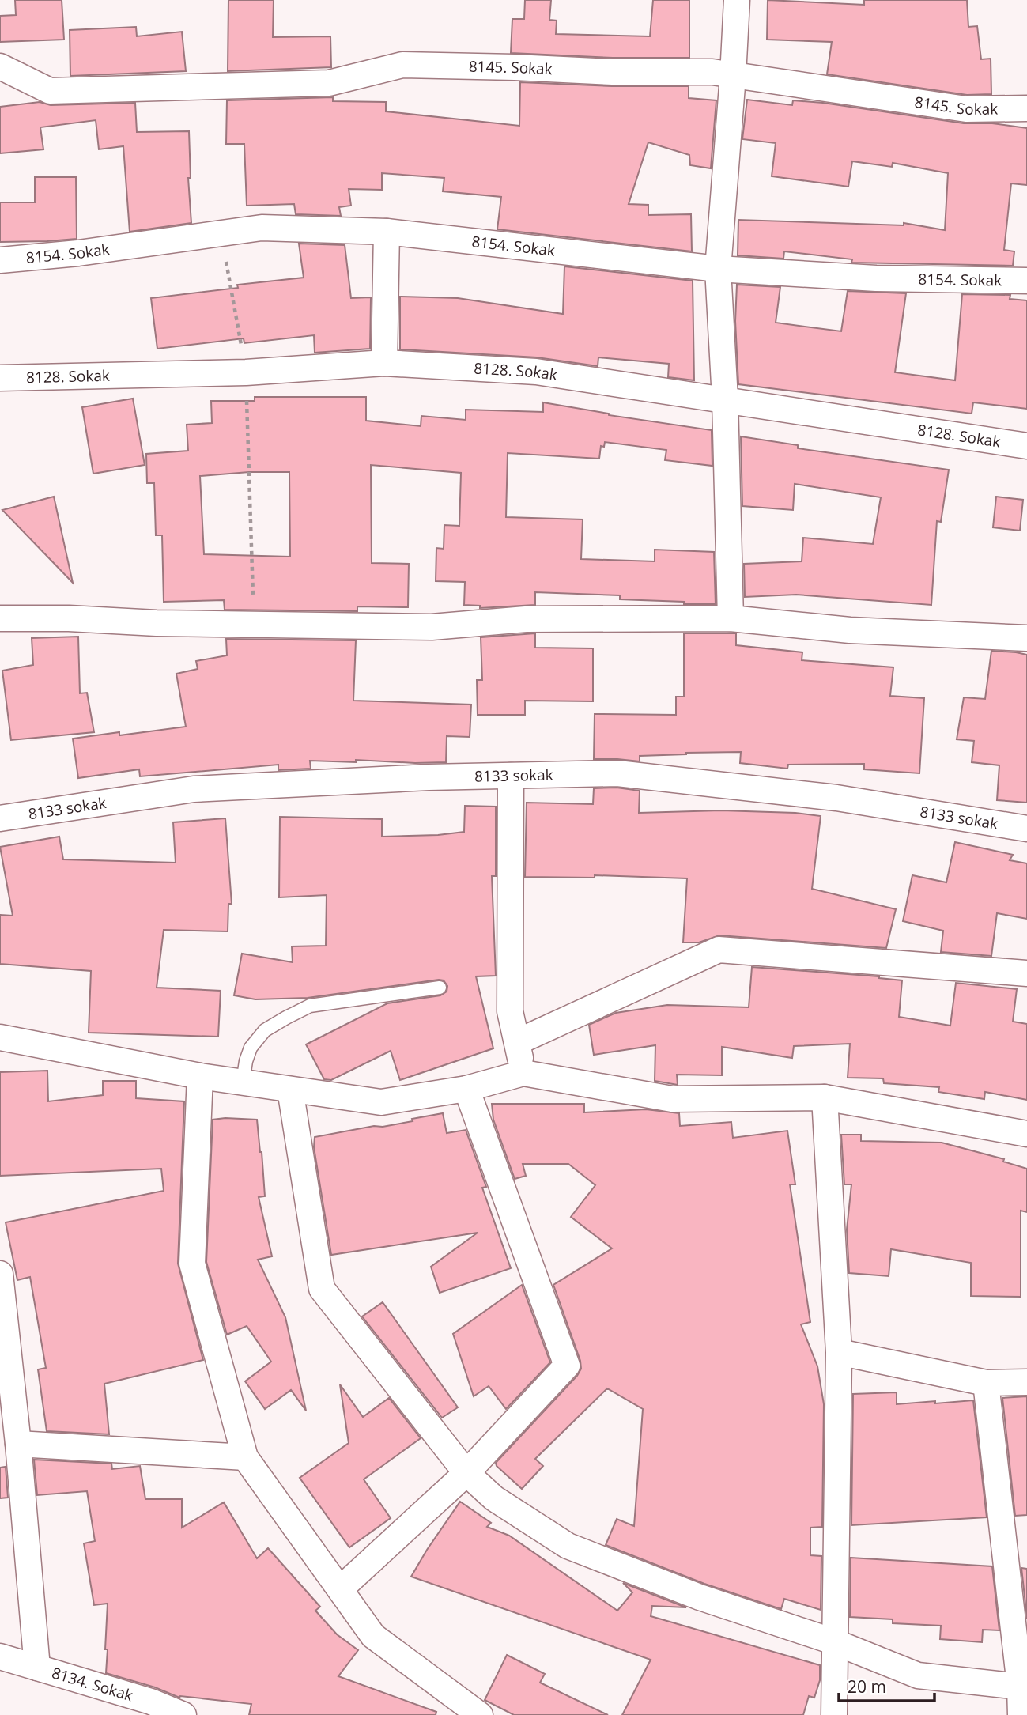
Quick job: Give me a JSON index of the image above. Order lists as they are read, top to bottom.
{
  "streets": {
    "street": [
      "8145. Sokak",
      "8154. Sokak",
      "8128. Sokak",
      "8133 sokak",
      "8134. Sokak"
    ]
  },
  "scale_bar": "20 m"
}
